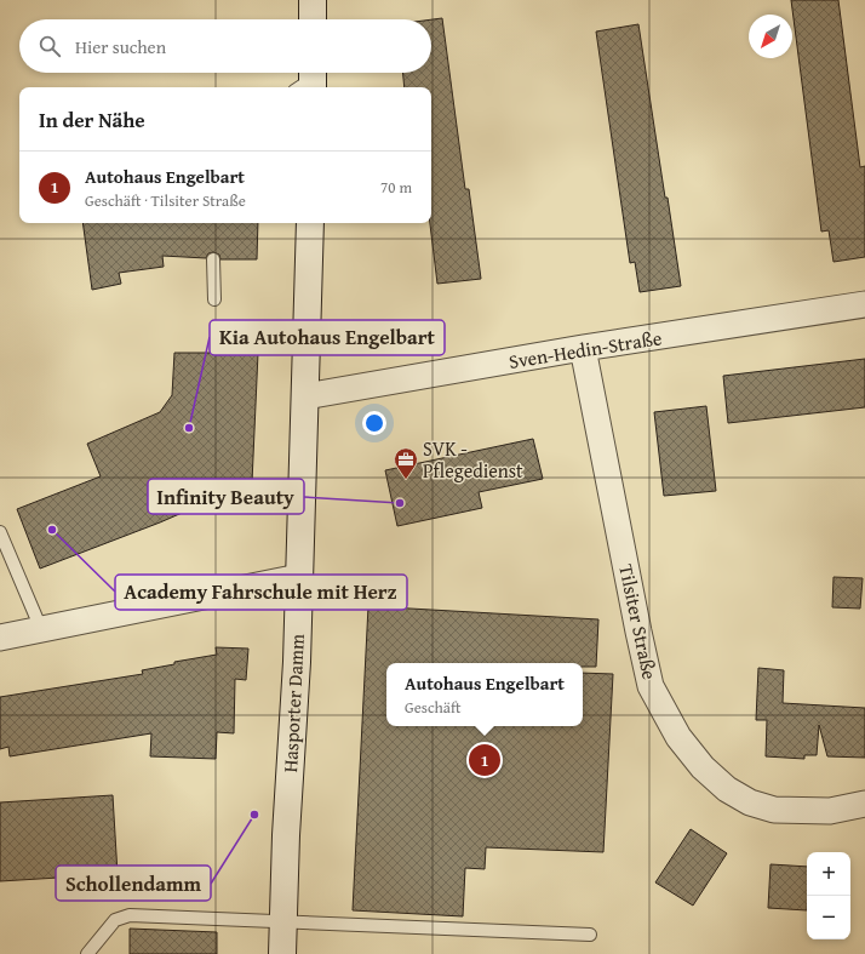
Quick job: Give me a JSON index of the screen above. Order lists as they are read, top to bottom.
{
  "streets": {
    "main road": ["Hasporter Damm"],
    "street": ["Sven-Hedin-Straße", "Tilsiter Straße"]
  },
  "crossings": [
    ["Sven-Hedin-Straße", "Tilsiter Straße"],
    ["Sven-Hedin-Straße", "Hasporter Damm"]
  ],
  "places": {
    "other": [
      "Kia Autohaus Engelbart",
      "Infinity Beauty",
      "Academy Fahrschule mit Herz",
      "Schollendamm"
    ],
    "office": ["SVK - Pflegedienst"]
  },
  "north": "bottom left",
  "page": {
    "search": "Hier suchen",
    "heading": "In der Nähe",
    "list": [
      {
        "mark": "1",
        "name": "Autohaus Engelbart",
        "note": "Geschäft · Tilsiter Straße",
        "value": "70 m"
      }
    ],
    "popup": ["Autohaus Engelbart", "Geschäft"],
    "pins": "1",
    "map_buttons": ["+", "−"]
  }
}
